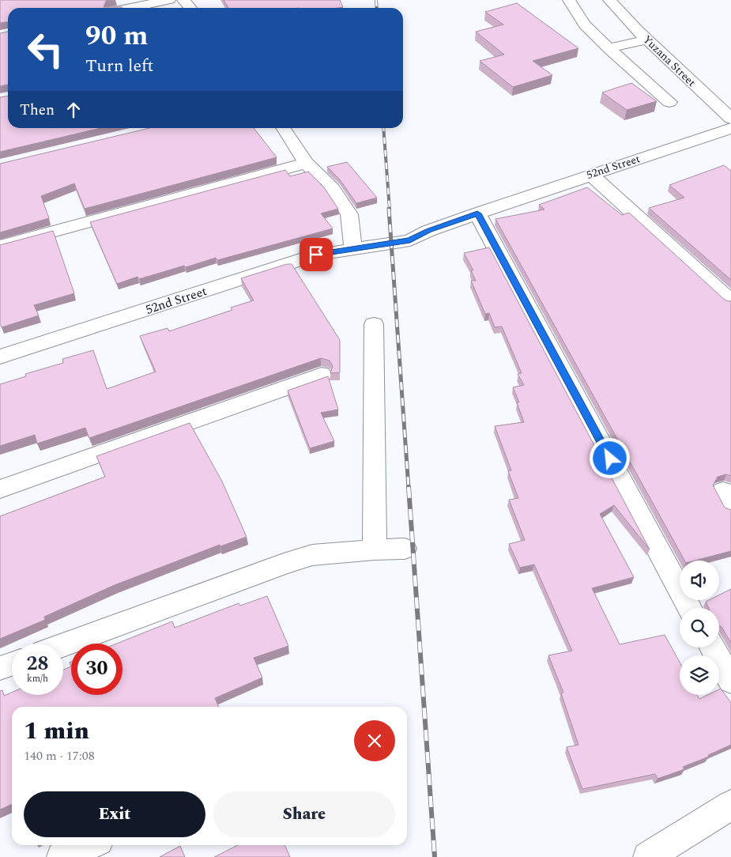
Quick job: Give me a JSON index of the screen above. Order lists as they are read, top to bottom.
{
  "streets": {
    "street": ["Yuzana Street", "52nd Street"]
  },
  "page": {
    "turn": ["90 m", "Turn left"],
    "then": "Then",
    "speed": "28 km/h",
    "limit": "30",
    "heading": ["1 min", "140 m · 17:08"],
    "buttons": ["Exit", "Share"]
  }
}
